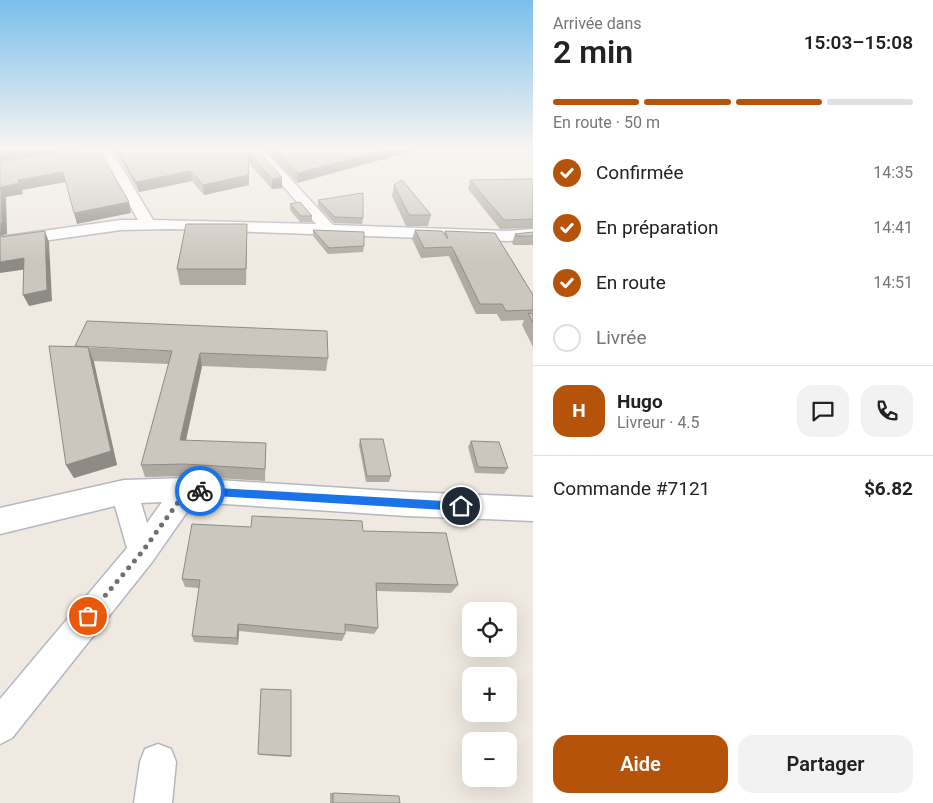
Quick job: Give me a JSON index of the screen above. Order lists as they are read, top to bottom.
{
  "page": {
    "heading": ["2 min", "Arrivée dans", "15:03–15:08"],
    "panel": [
      "Hugo",
      "Livreur · 4.5",
      "Commande #7121",
      "$6.82"
    ],
    "bar": "En route · 50 m",
    "list": [
      ["Confirmée", "14:35"],
      ["En préparation", "14:41"],
      ["En route", "14:51"],
      "Livrée"
    ],
    "round": "H",
    "map_buttons": ["+", "−"],
    "buttons": ["Aide", "Partager"]
  }
}
